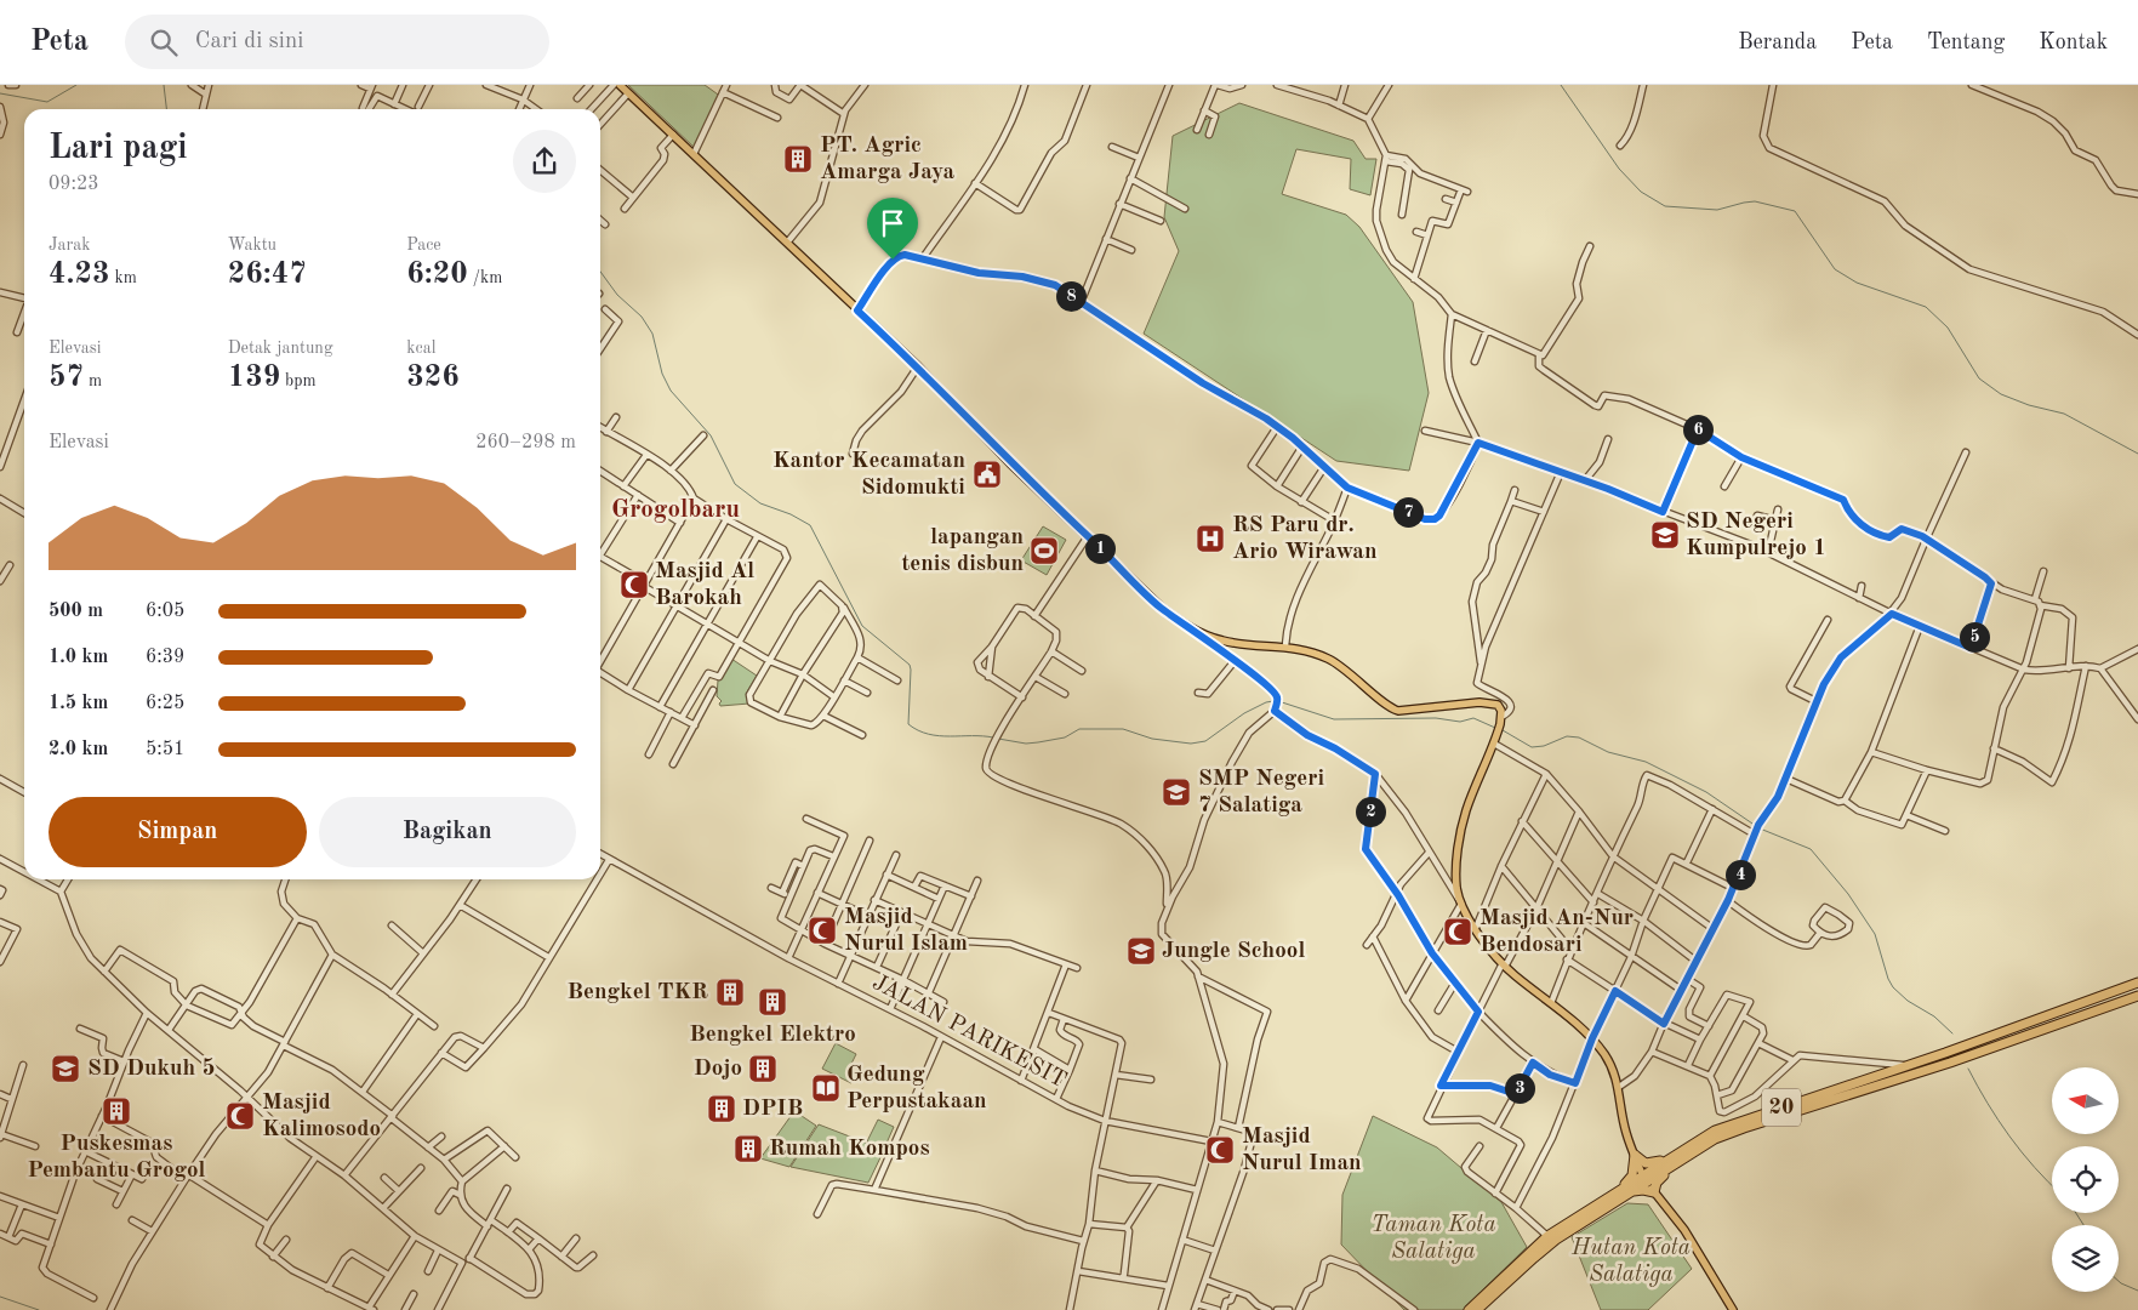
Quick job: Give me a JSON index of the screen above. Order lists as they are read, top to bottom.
{
  "streets": {
    "highway": ["20"],
    "street": ["JALAN PARIKESIT"]
  },
  "districts": ["Grogolbaru"],
  "parks": ["Taman Kota Salatiga", "Hutan Kota Salatiga"],
  "places": {
    "building": [
      "PT. Agric Amarga Jaya",
      "Bengkel TKR",
      "Bengkel Elektro",
      "Dojo",
      "DPIB",
      "Puskesmas Pembantu Grogol",
      "Rumah Kompos"
    ],
    "public building": ["Kantor Kecamatan Sidomukti"],
    "school or university": [
      "SD Negeri Kumpulrejo 1",
      "SMP Negeri 7 Salatiga",
      "Jungle School",
      "SD Dukuh 5"
    ],
    "hospital": ["RS Paru dr. Ario Wirawan"],
    "sports": ["lapangan tenis disbun"],
    "mosque": [
      "Masjid Al Barokah",
      "Masjid Nurul Islam",
      "Masjid An-Nur Bendosari",
      "Masjid Kalimosodo",
      "Masjid Nurul Iman"
    ],
    "library": ["Gedung Perpustakaan"]
  },
  "north": "left",
  "page": {
    "header": "Peta",
    "search": "Cari di sini",
    "nav": [
      "Beranda",
      "Peta",
      "Tentang",
      "Kontak"
    ],
    "heading": ["Lari pagi", "09:23"],
    "stats": [
      ["Jarak", "4.23 km"],
      ["Waktu", "26:47"],
      ["Pace", "6:20 /km"],
      ["Elevasi", "57 m"],
      ["Detak jantung", "139 bpm"],
      ["kcal", "326"]
    ],
    "pins": [
      "8",
      "6",
      "7",
      "1",
      "5",
      "2",
      "4",
      "3"
    ],
    "chart": ["Elevasi", "260–298 m"],
    "list": [
      {
        "name": "500 m",
        "note": "6:05"
      },
      {
        "name": "1.0 km",
        "note": "6:39"
      },
      {
        "name": "1.5 km",
        "note": "6:25"
      },
      {
        "name": "2.0 km",
        "note": "5:51"
      }
    ],
    "buttons": ["Simpan", "Bagikan"]
  }
}
